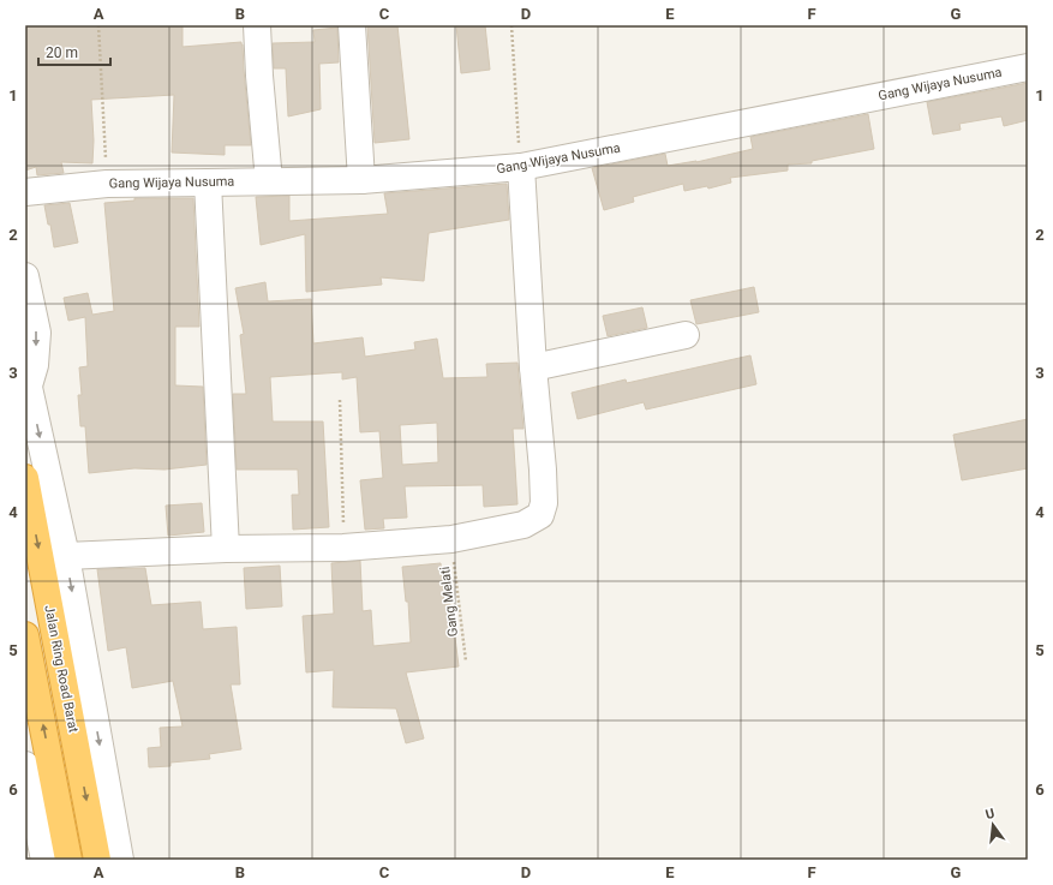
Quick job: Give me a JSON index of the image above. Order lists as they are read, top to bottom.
{
  "streets": {
    "highway": ["Jalan Ring Road Barat"],
    "street": ["Gang Wijaya Nusuma"],
    "path": ["Gang Melati"]
  },
  "scale_bar": "20 m",
  "north": "top",
  "grid": {
    "columns": [
      "A",
      "B",
      "C",
      "D",
      "E",
      "F",
      "G"
    ],
    "rows": [
      "1",
      "2",
      "3",
      "4",
      "5",
      "6"
    ]
  }
}
